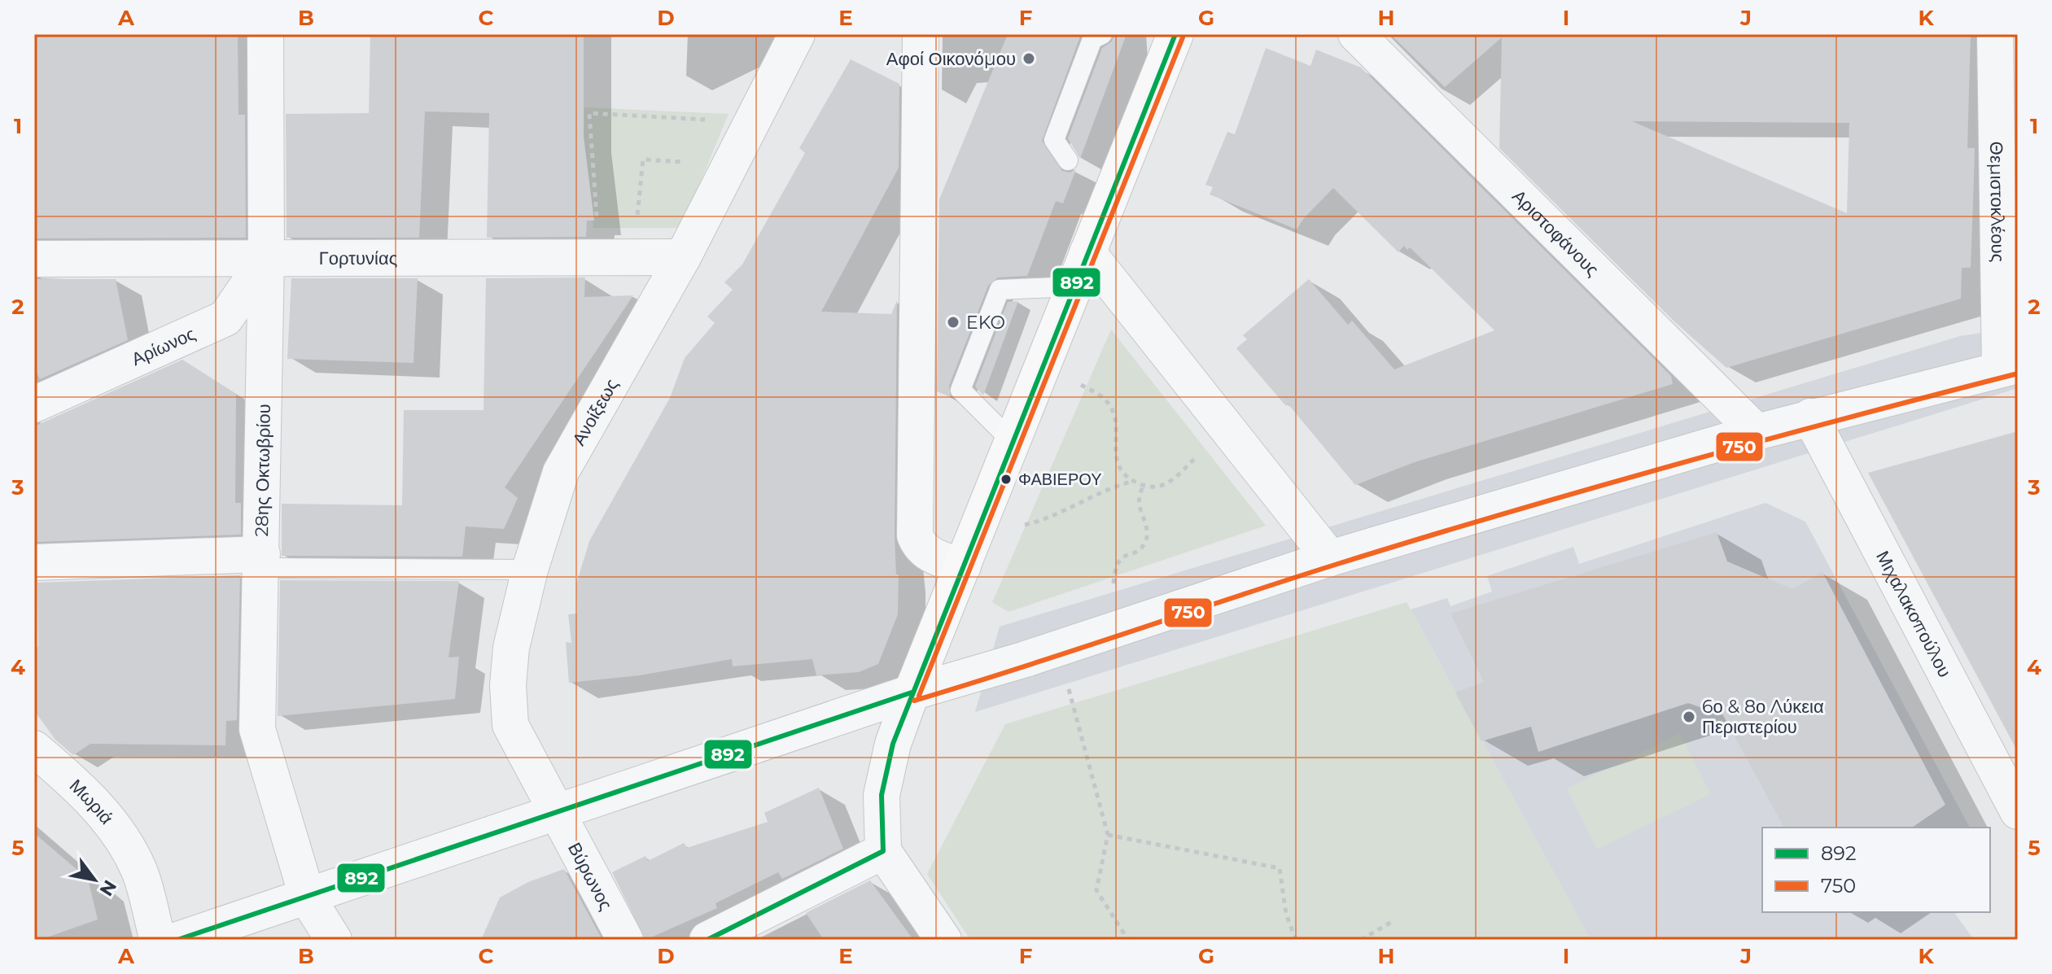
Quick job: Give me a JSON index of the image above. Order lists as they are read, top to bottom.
{
  "streets": {
    "street": [
      "Θεμιστοκλέους",
      "Αριστοφάνους",
      "Γορτυνίας",
      "Αρίωνος",
      "Ανοίξεως",
      "28ης Οκτωβρίου",
      "Μιχαλακοπούλου",
      "Μωριά",
      "Βύρωνος"
    ]
  },
  "crossings": [
    ["Γορτυνίας", "Αρίωνος"],
    ["Γορτυνίας", "Ανοίξεως"],
    ["Γορτυνίας", "28ης Οκτωβρίου"],
    ["Αρίωνος", "28ης Οκτωβρίου"],
    ["Ανοίξεως", "Βύρωνος"]
  ],
  "places": [
    "Αφοί Οικονόμου",
    "EKO",
    "ΦΑΒΙΕΡΟΥ",
    "6ο & 8ο Λύκεια Περιστερίου"
  ],
  "lines": ["transit line 892", "transit line 750"],
  "legend": ["892", "750"],
  "north": "bottom right",
  "grid": {
    "columns": [
      "A",
      "B",
      "C",
      "D",
      "E",
      "F",
      "G",
      "H",
      "I",
      "J",
      "K"
    ],
    "rows": [
      "1",
      "2",
      "3",
      "4",
      "5"
    ]
  }
}
